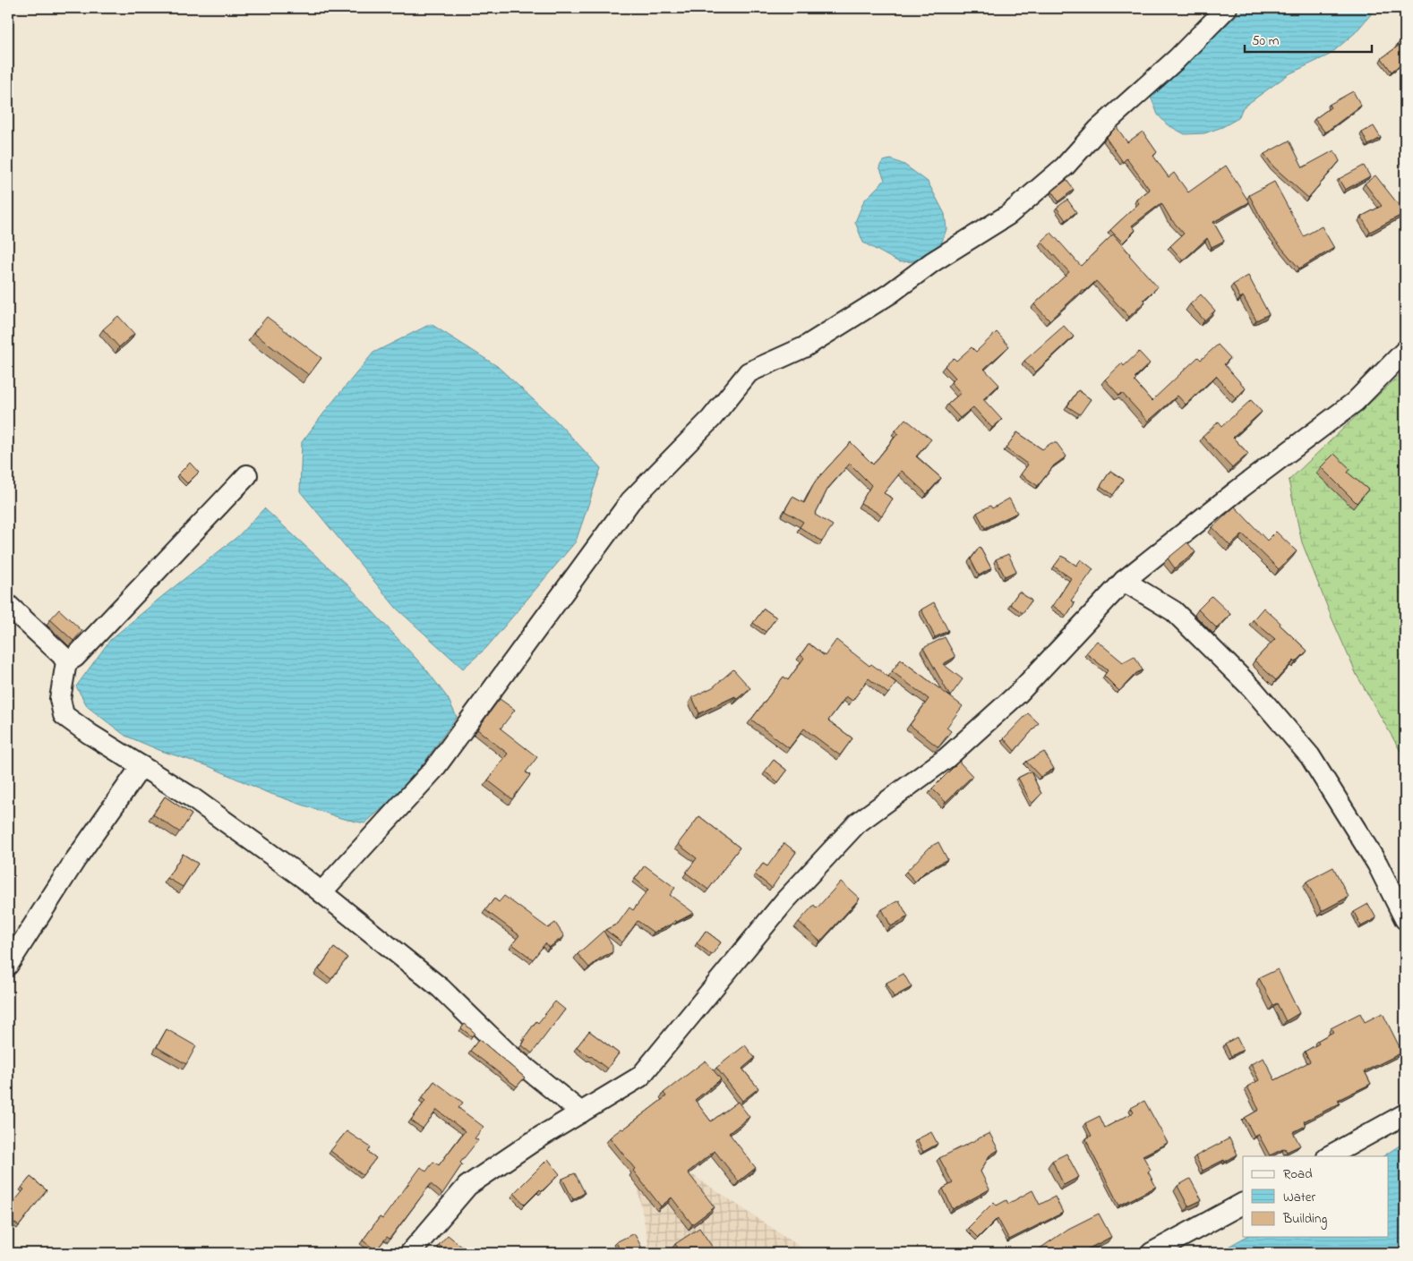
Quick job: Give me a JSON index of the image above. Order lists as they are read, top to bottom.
{
  "legend": ["Road", "Water", "Building"],
  "scale_bar": "50 m"
}
